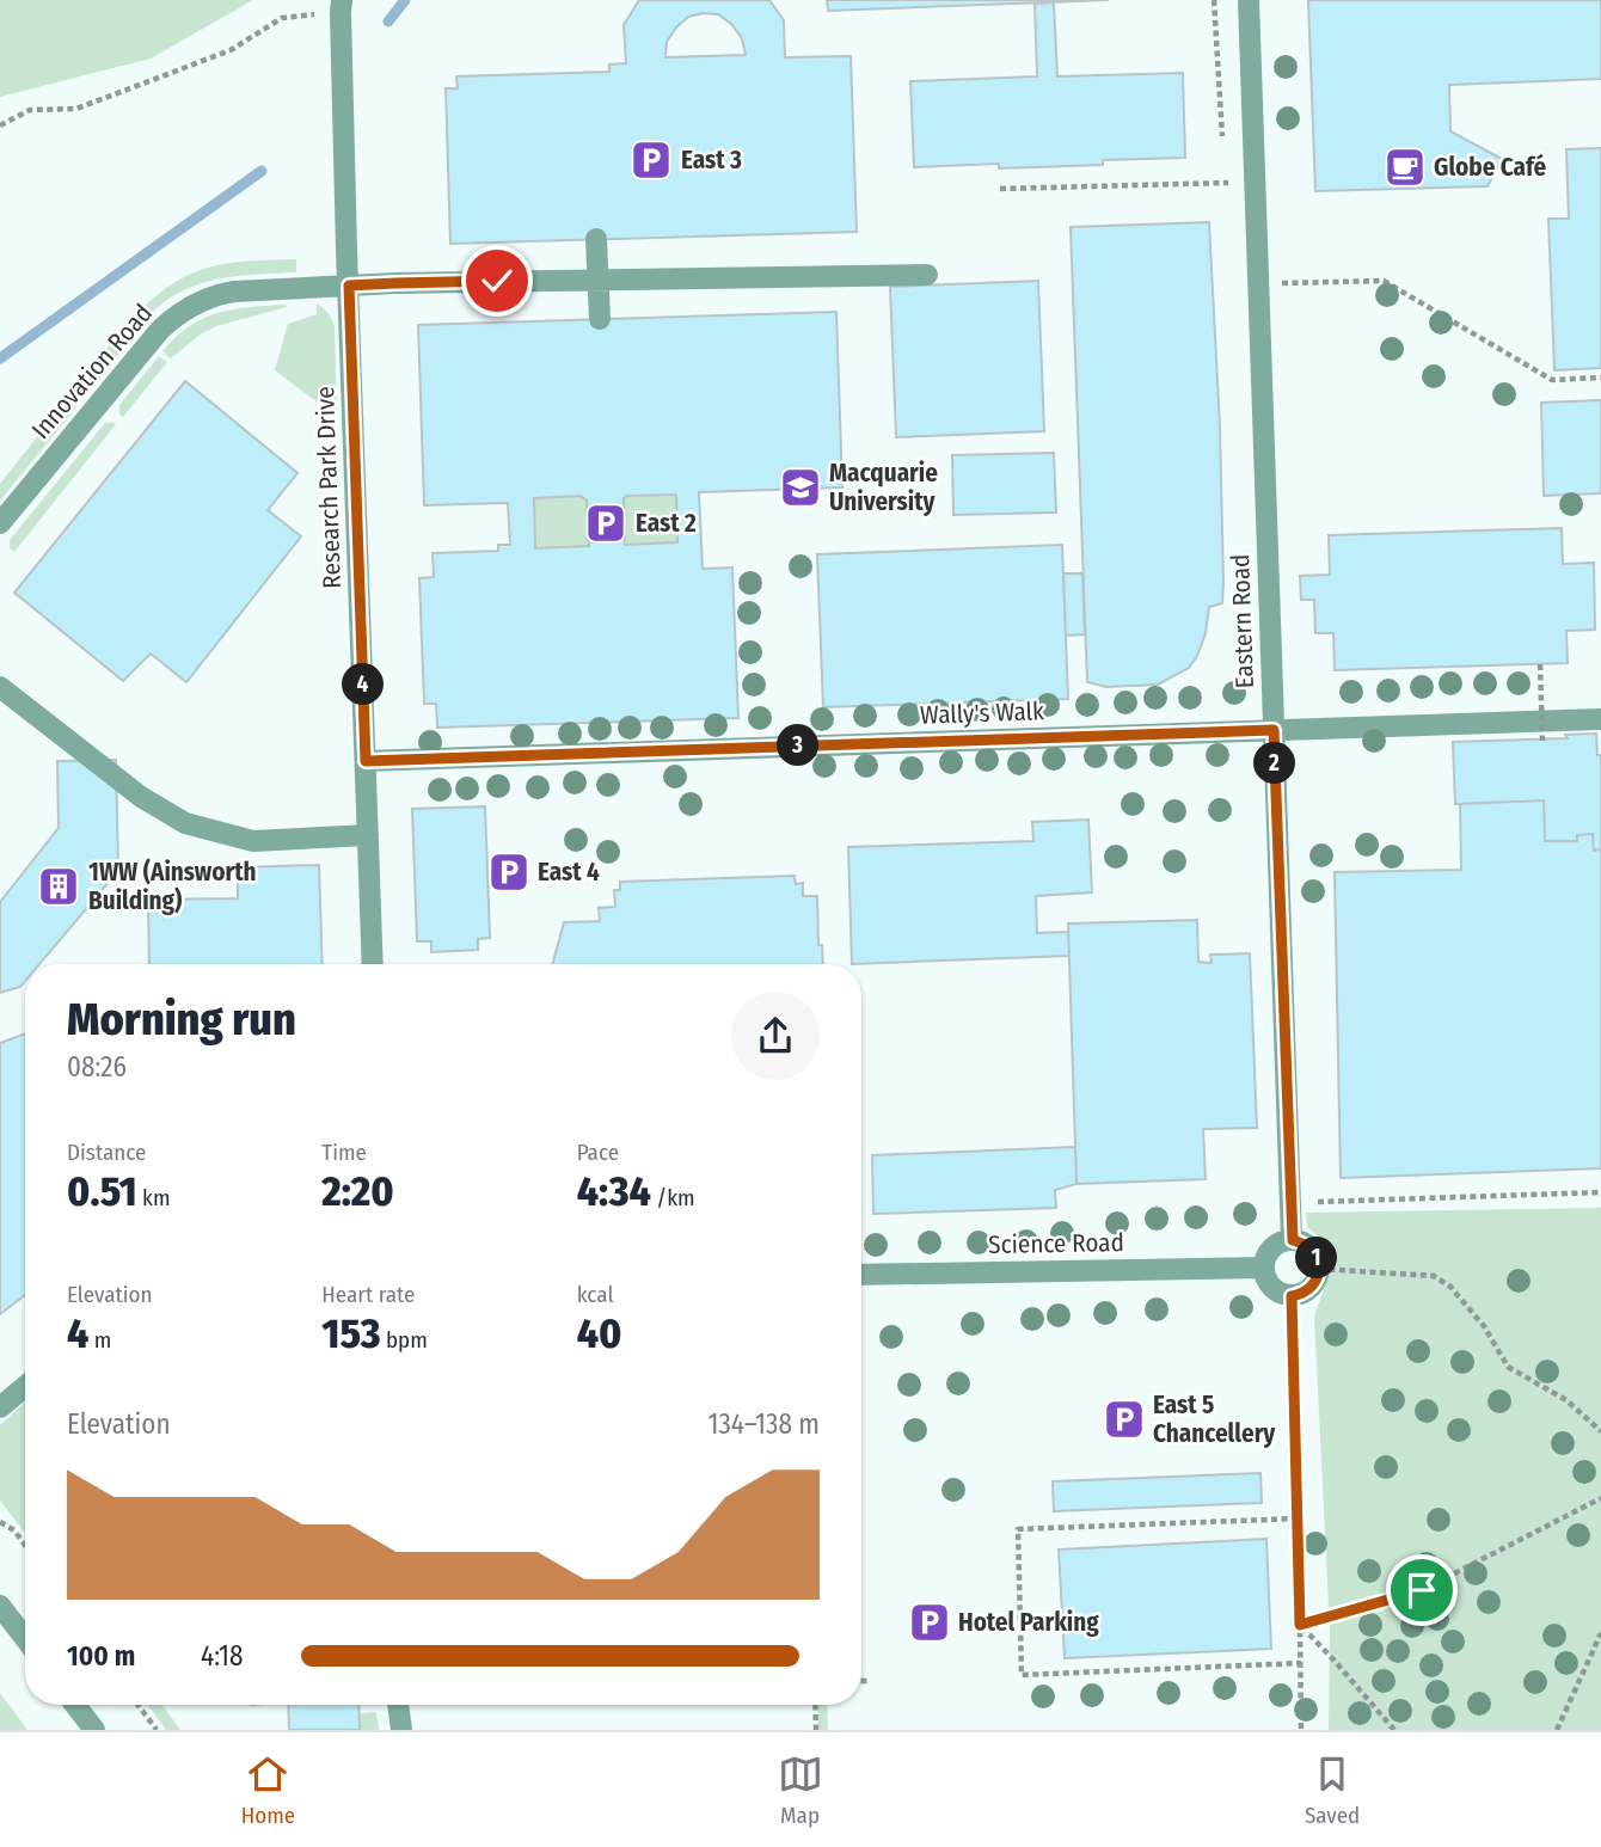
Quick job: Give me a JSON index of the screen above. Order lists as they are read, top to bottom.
{
  "streets": {
    "street": [
      "Innovation Road",
      "Research Park Drive",
      "Eastern Road",
      "Wally's Walk",
      "Science Road"
    ]
  },
  "crossings": [
    ["Innovation Road", "Research Park Drive"],
    ["Research Park Drive", "Wally's Walk"],
    ["Eastern Road", "Wally's Walk"],
    ["Eastern Road", "Science Road"]
  ],
  "places": {
    "parking": [
      "East 3",
      "East 2",
      "East 4",
      "East 5 Chancellery",
      "Hotel Parking"
    ],
    "cafe": ["Globe Café"],
    "school or university": ["Macquarie University"],
    "building": ["1WW (Ainsworth Building)"]
  },
  "page": {
    "pins": [
      "4",
      "3",
      "2",
      "1"
    ],
    "heading": ["Morning run", "08:26"],
    "stats": [
      ["Distance", "0.51 km"],
      ["Time", "2:20"],
      ["Pace", "4:34 /km"],
      ["Elevation", "4 m"],
      ["Heart rate", "153 bpm"],
      ["kcal", "40"]
    ],
    "chart": ["Elevation", "134–138 m"],
    "list": [
      {
        "name": "100 m",
        "note": "4:18"
      }
    ],
    "tabs": ["Home", "Map", "Saved"]
  }
}
